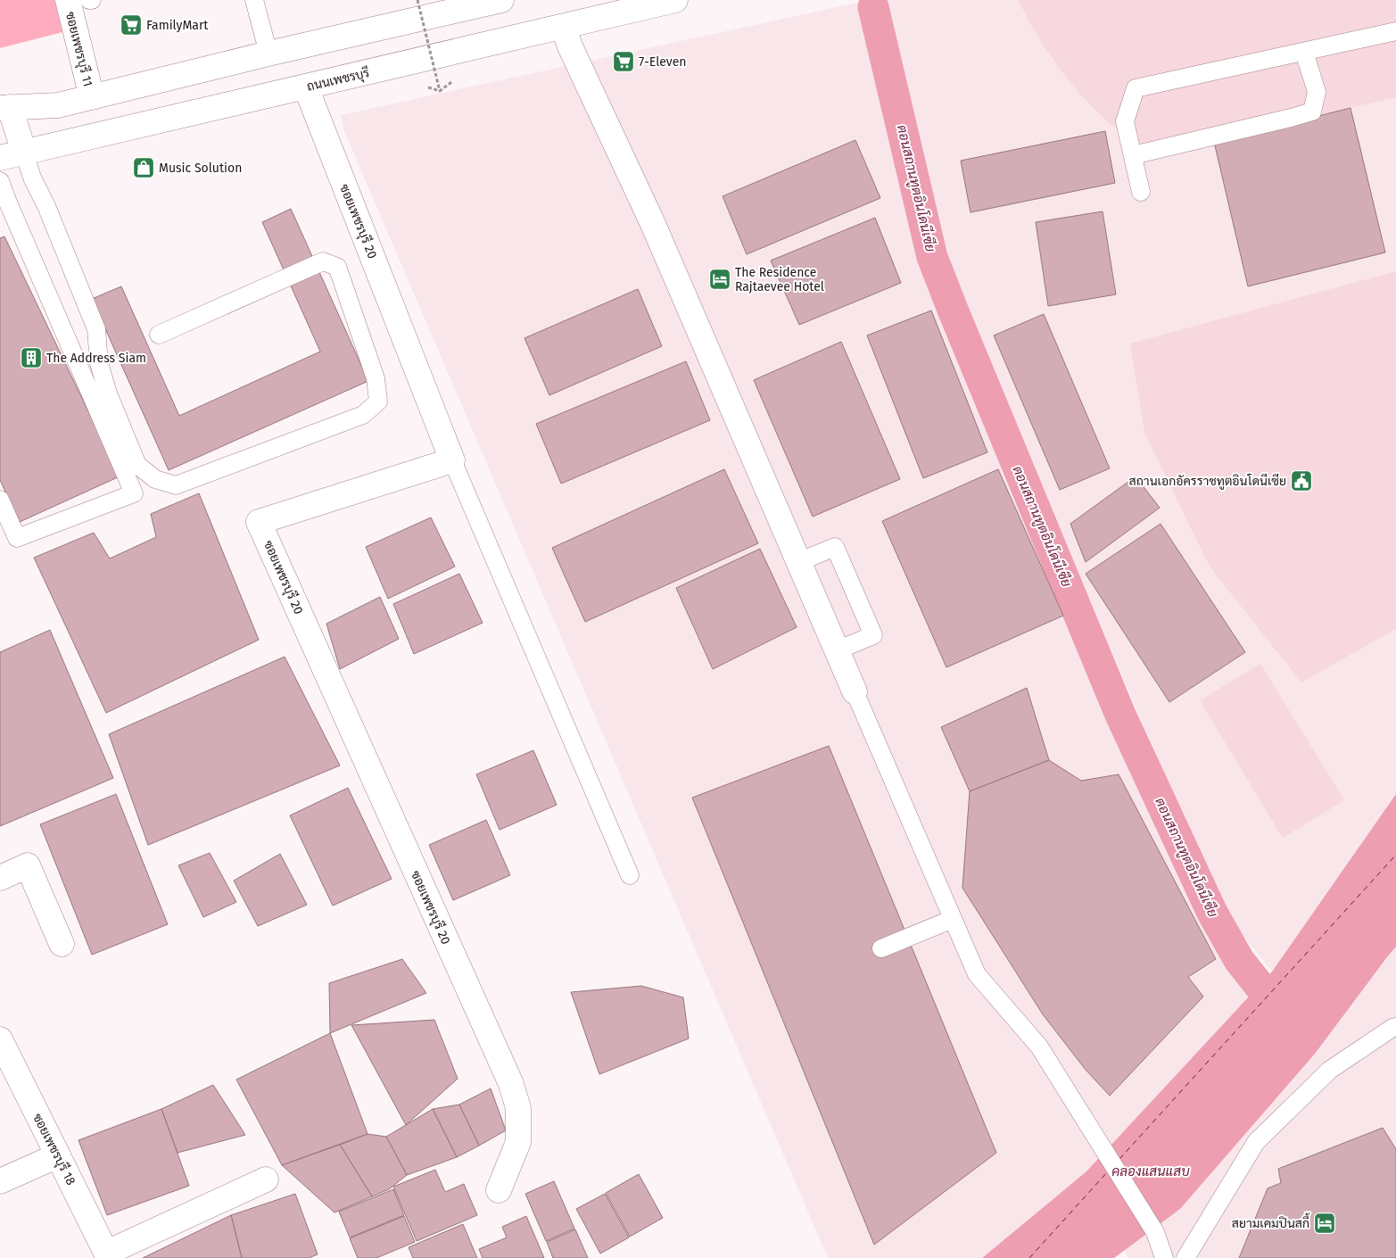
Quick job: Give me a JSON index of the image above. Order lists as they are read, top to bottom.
{
  "streets": {
    "street": [
      "ซอยเพชรบุรี 11",
      "ถนนเพชรบุรี",
      "ซอยเพชรบุรี 20",
      "ซอยเพชรบุรี 18"
    ]
  },
  "crossings": [
    ["ถนนเพชรบุรี", "ซอยเพชรบุรี 20"]
  ],
  "water": ["ตอนสถานทูตอินโดนีเซีย", "คลองแสนแสบ"],
  "places": {
    "supermarket": ["FamilyMart", "7-Eleven"],
    "shop": ["Music Solution"],
    "hotel": ["The Residence Rajtaevee Hotel", "สยามเคมปินสกี้"],
    "building": ["The Address Siam"],
    "public building": ["สถานเอกอัครราชทูตอินโดนีเซีย"]
  }
}
